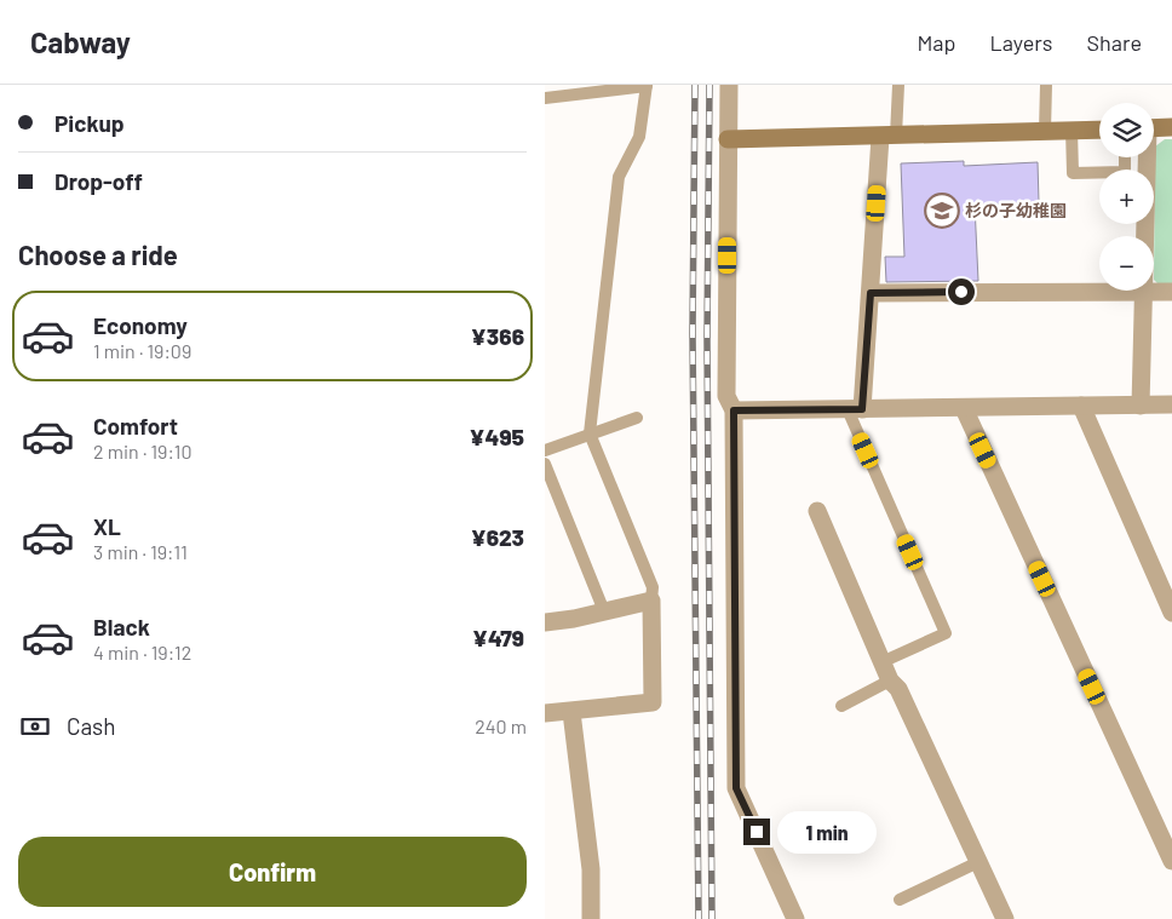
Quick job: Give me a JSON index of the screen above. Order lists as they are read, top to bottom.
{
  "places": {
    "school or university": ["杉の子幼稚園"]
  },
  "page": {
    "header": "Cabway",
    "nav": ["Map", "Layers", "Share"],
    "banner": ["Pickup", "Drop-off"],
    "map_buttons": ["+", "−"],
    "heading": "Choose a ride",
    "list": [
      {
        "name": "Economy",
        "note": "1 min · 19:09",
        "value": "¥366"
      },
      {
        "name": "Comfort",
        "note": "2 min · 19:10",
        "value": "¥495"
      },
      {
        "name": "XL",
        "note": "3 min · 19:11",
        "value": "¥623"
      },
      {
        "name": "Black",
        "note": "4 min · 19:12",
        "value": "¥479"
      }
    ],
    "pay": ["Cash", "240 m"],
    "bubble": "1 min",
    "buttons": "Confirm"
  }
}
